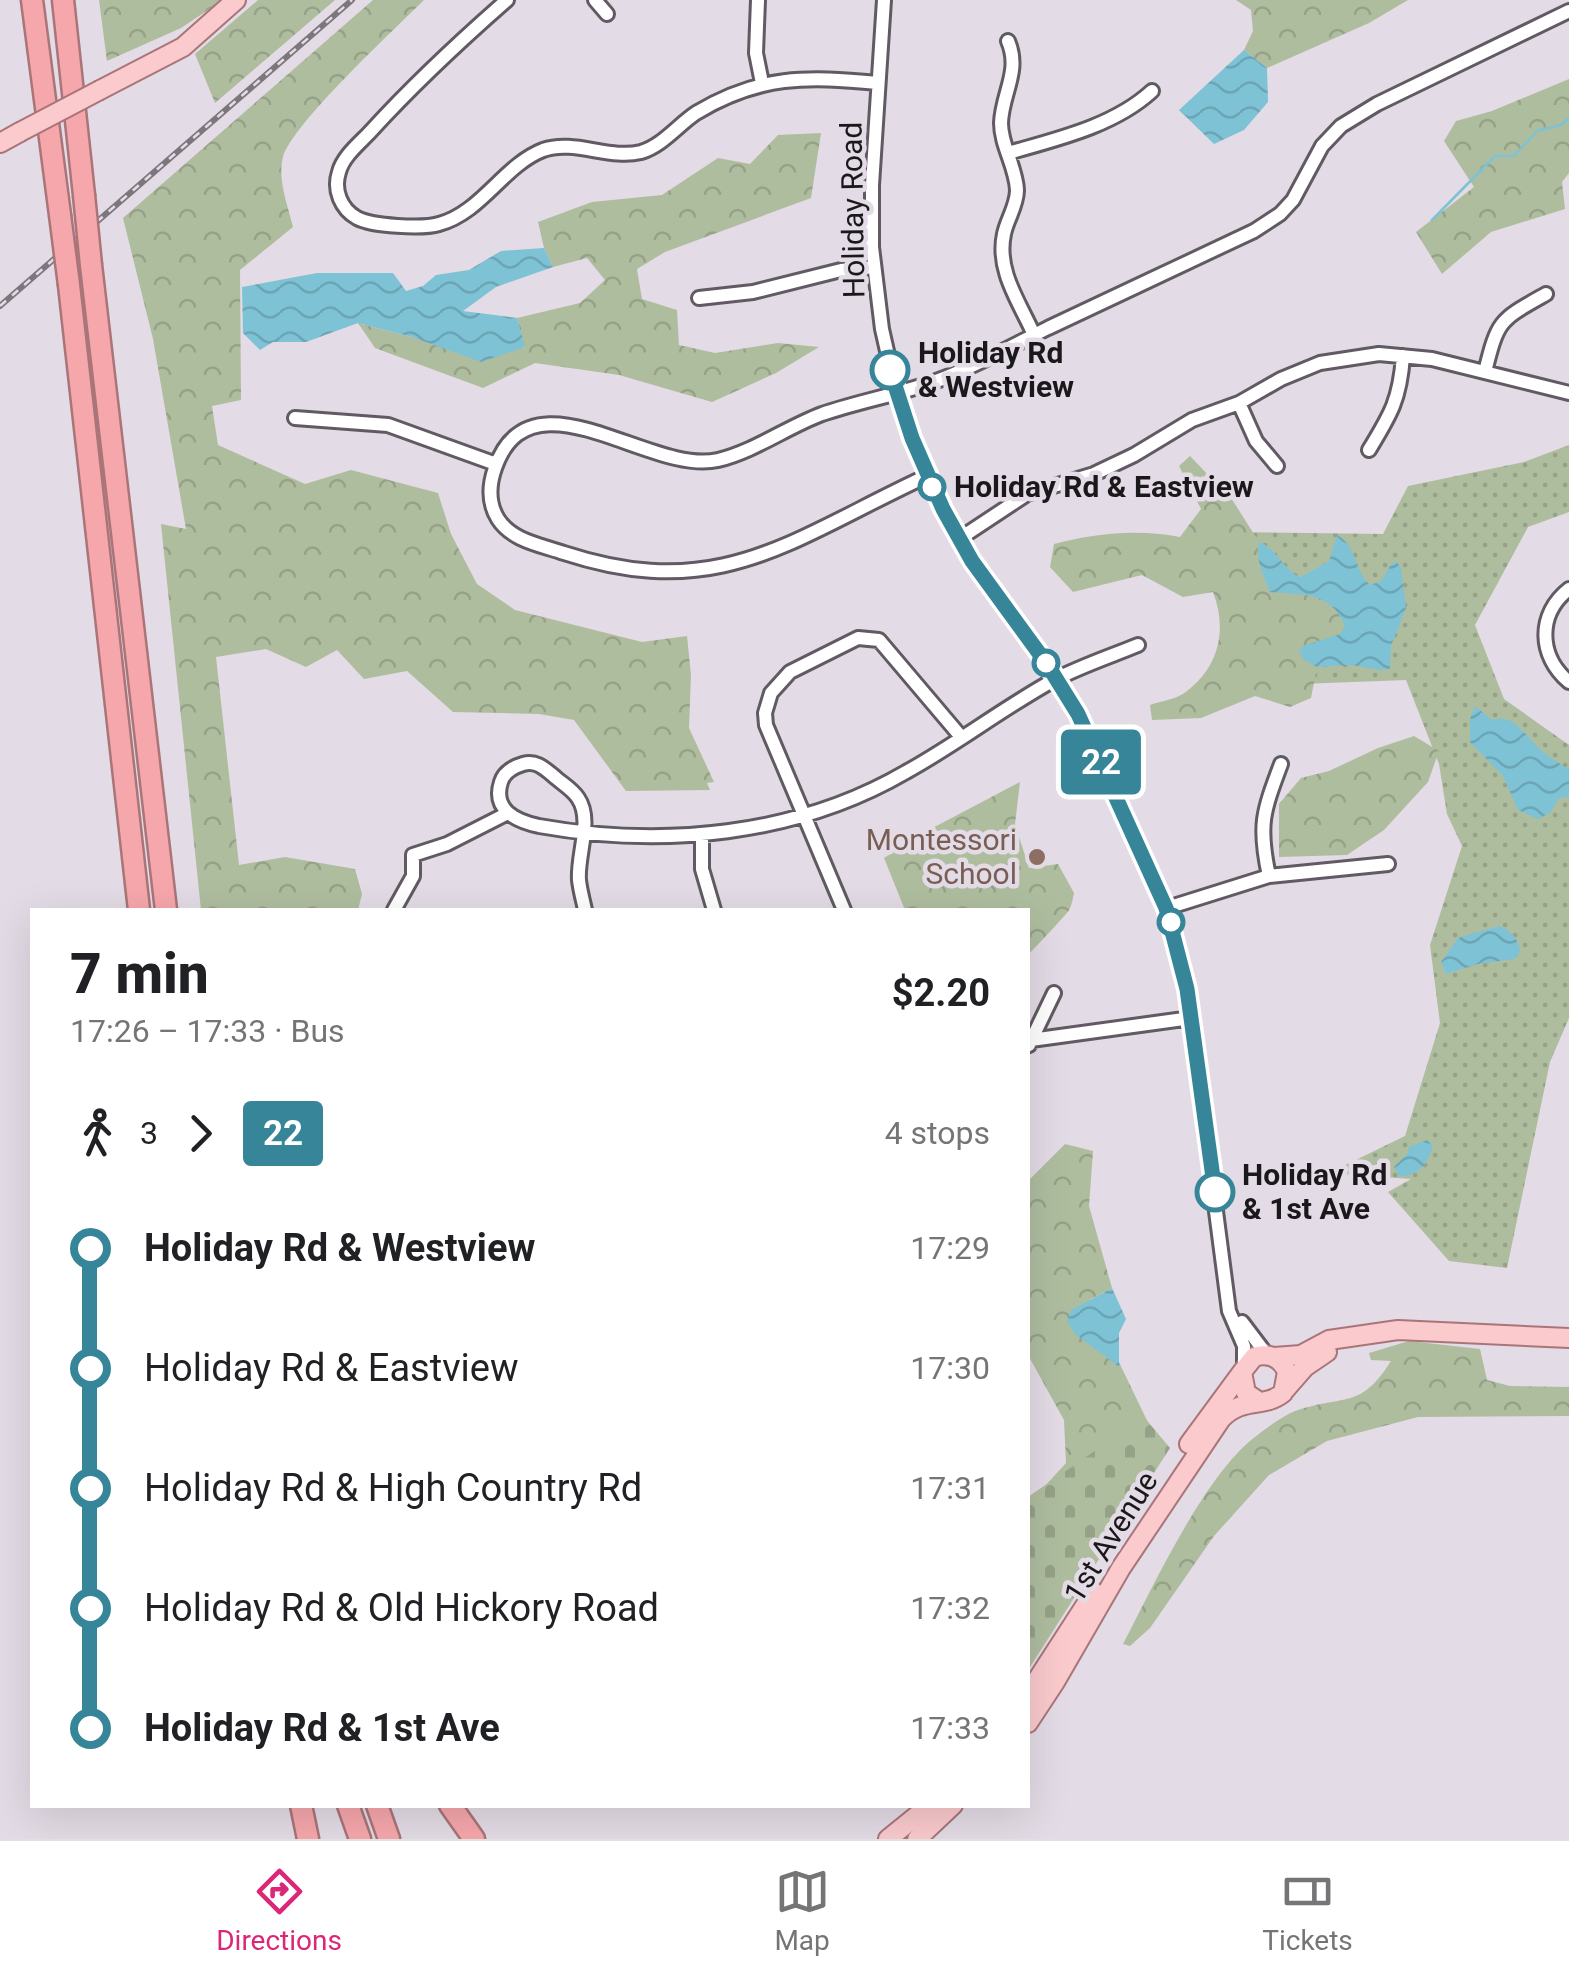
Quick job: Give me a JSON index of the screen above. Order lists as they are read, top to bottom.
{
  "streets": {
    "main road": ["1st Avenue"],
    "street": ["Holiday Road"]
  },
  "crossings": [
    ["Holiday Road", "1st Avenue"]
  ],
  "places": [
    "Holiday Rd & Westview",
    "Holiday Rd & Eastview",
    "Montessori School",
    "Holiday Rd & 1st Ave"
  ],
  "lines": ["bus line 22"],
  "page": {
    "on_map": "22",
    "heading": ["7 min", "17:26 – 17:33 · Bus", "$2.20"],
    "legs": ["3", "22", "4 stops"],
    "list": [
      {
        "name": "Holiday Rd & Westview",
        "value": "17:29"
      },
      {
        "name": "Holiday Rd & Eastview",
        "value": "17:30"
      },
      {
        "name": "Holiday Rd & High Country Rd",
        "value": "17:31"
      },
      {
        "name": "Holiday Rd & Old Hickory Road",
        "value": "17:32"
      },
      {
        "name": "Holiday Rd & 1st Ave",
        "value": "17:33"
      }
    ],
    "tabs": ["Directions", "Map", "Tickets"]
  }
}
